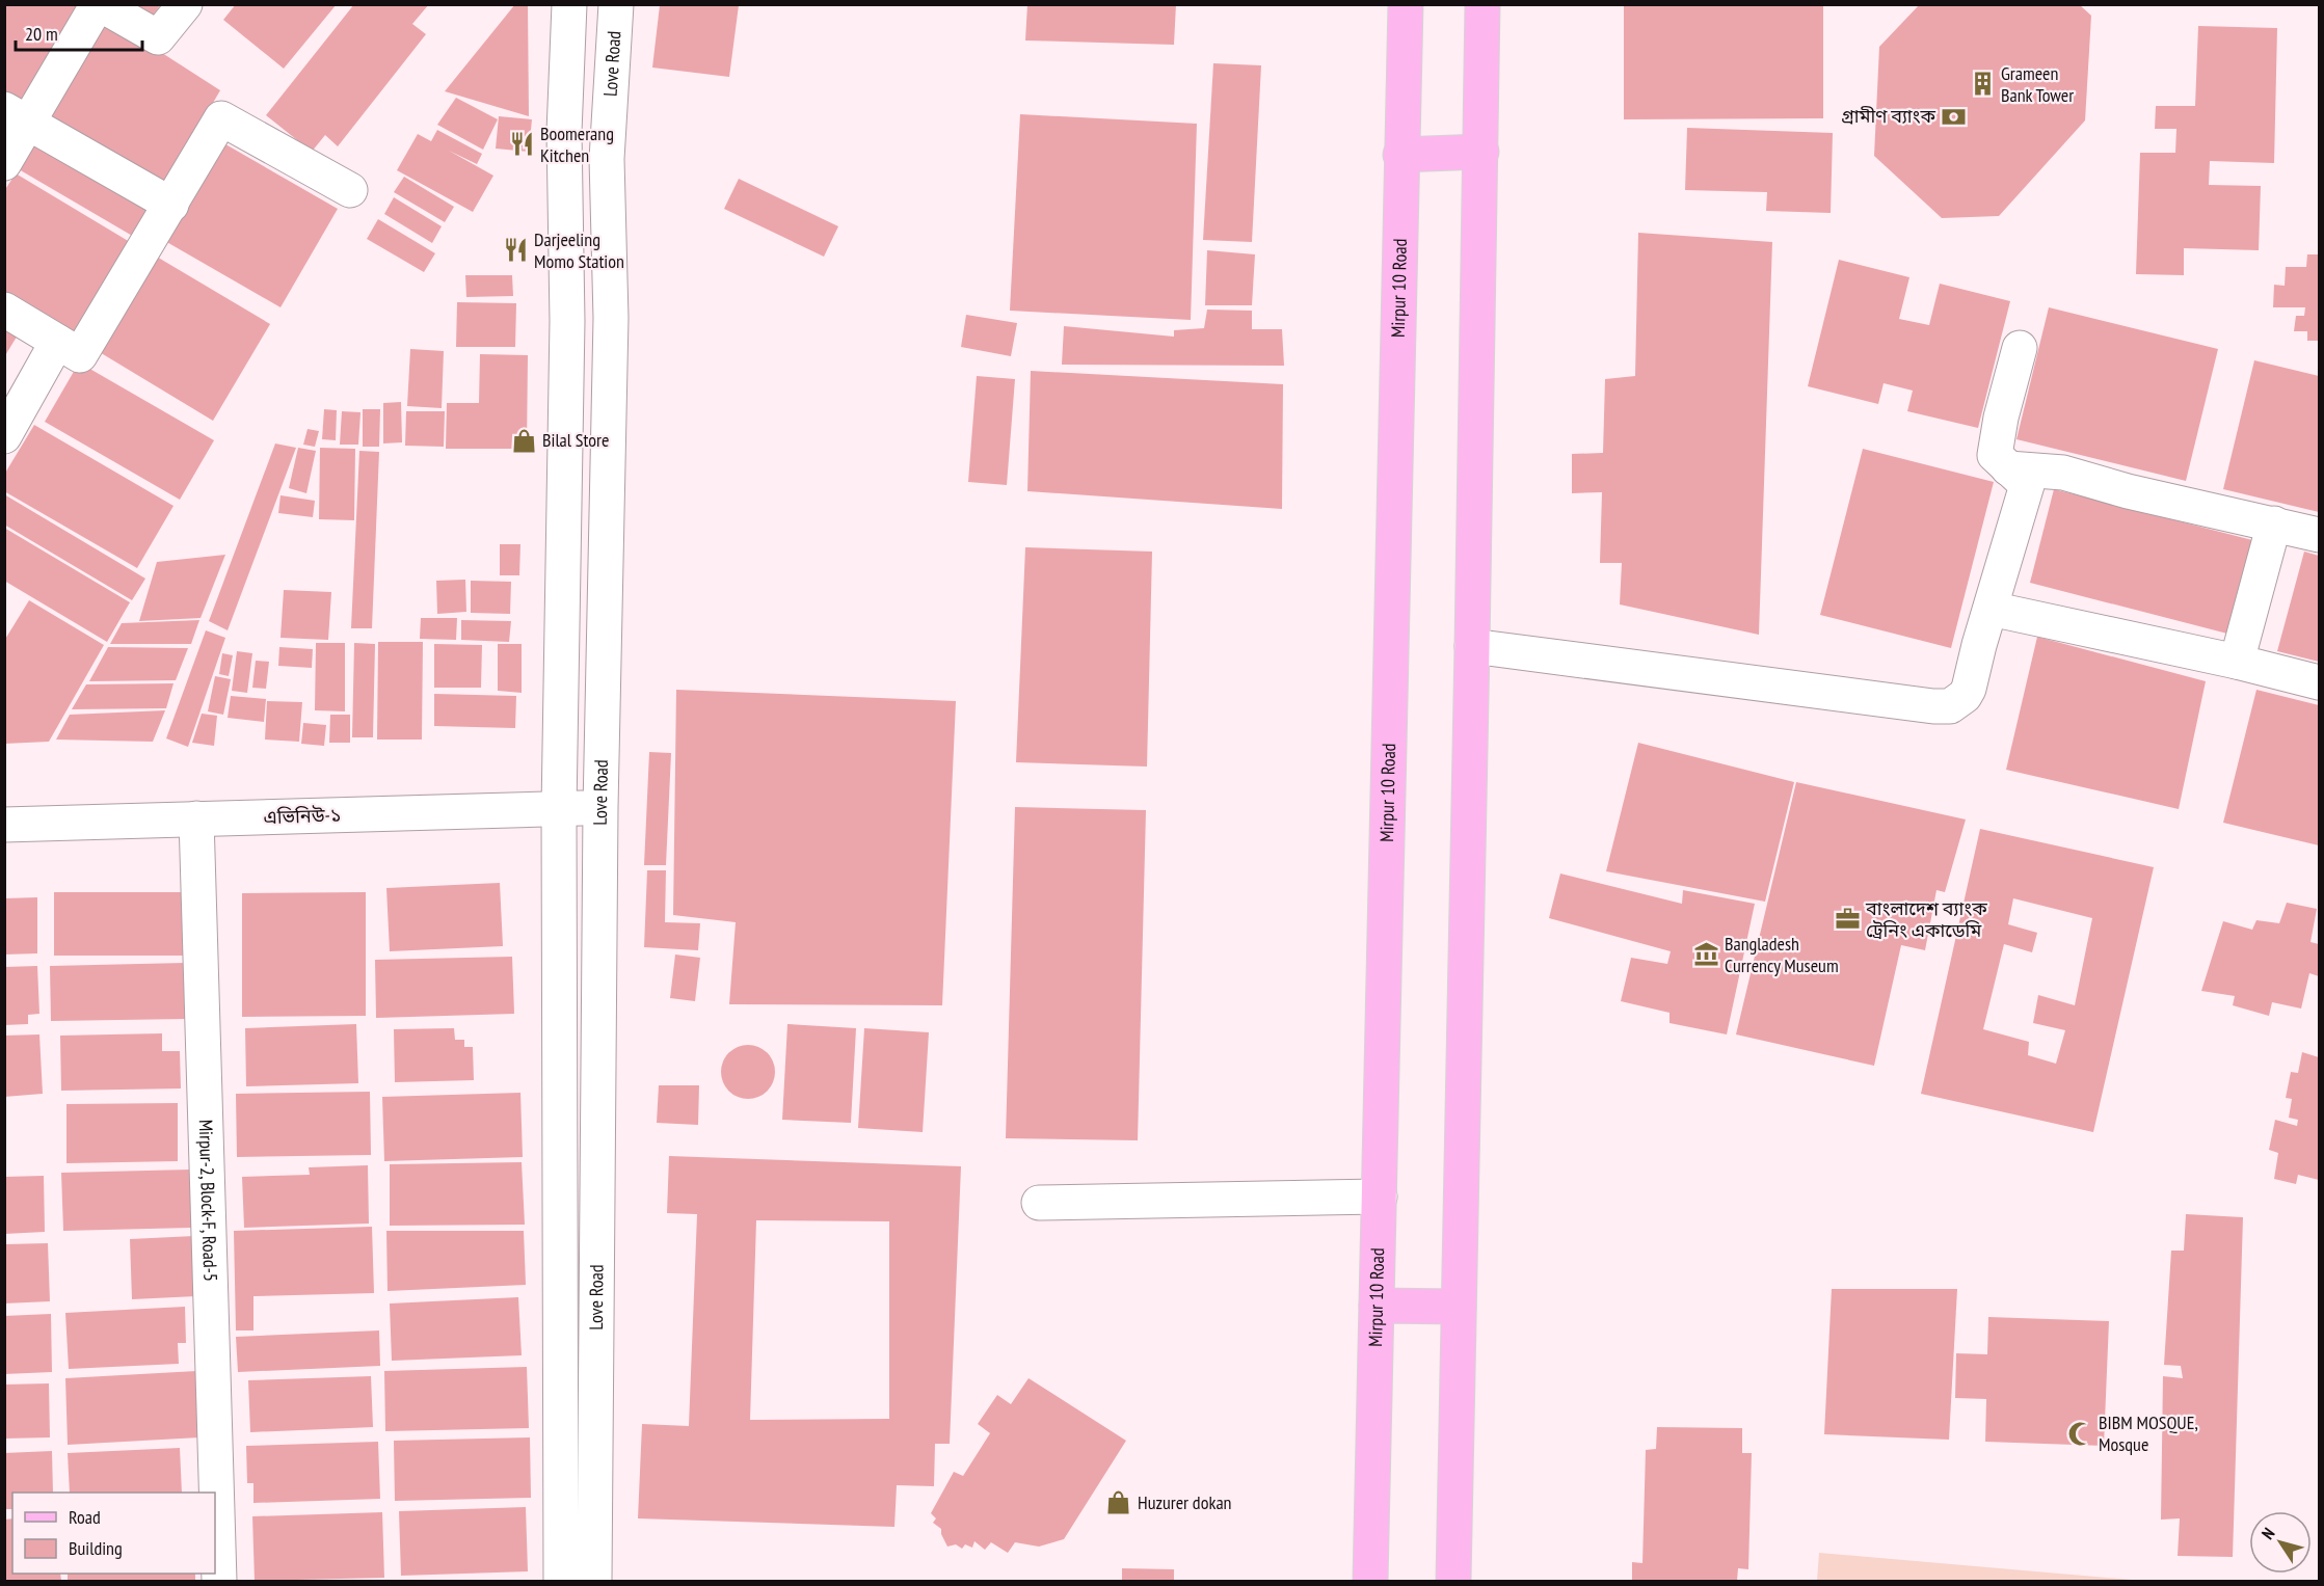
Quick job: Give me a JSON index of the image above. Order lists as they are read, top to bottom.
{
  "streets": {
    "main road": ["Mirpur 10 Road"],
    "street": ["Love Road", "এভিনিউ-১", "Mirpur-2, Block-F, Road-5"]
  },
  "crossings": [
    ["Love Road", "এভিনিউ-১"],
    ["এভিনিউ-১", "Mirpur-2, Block-F, Road-5"]
  ],
  "places": {
    "building": ["Grameen Bank Tower"],
    "bank": ["গ্রামীণ ব্যাংক"],
    "restaurant": ["Boomerang Kitchen", "Darjeeling Momo Station"],
    "shop": ["Bilal Store", "Huzurer dokan"],
    "office": ["বাংলাদেশ ব্যাংক ট্রেনিং একাডেমি"],
    "museum": ["Bangladesh Currency Museum"],
    "mosque": ["BIBM MOSQUE, Mosque"]
  },
  "legend": ["Road", "Building"],
  "scale_bar": "20 m",
  "north": "top left"
}
